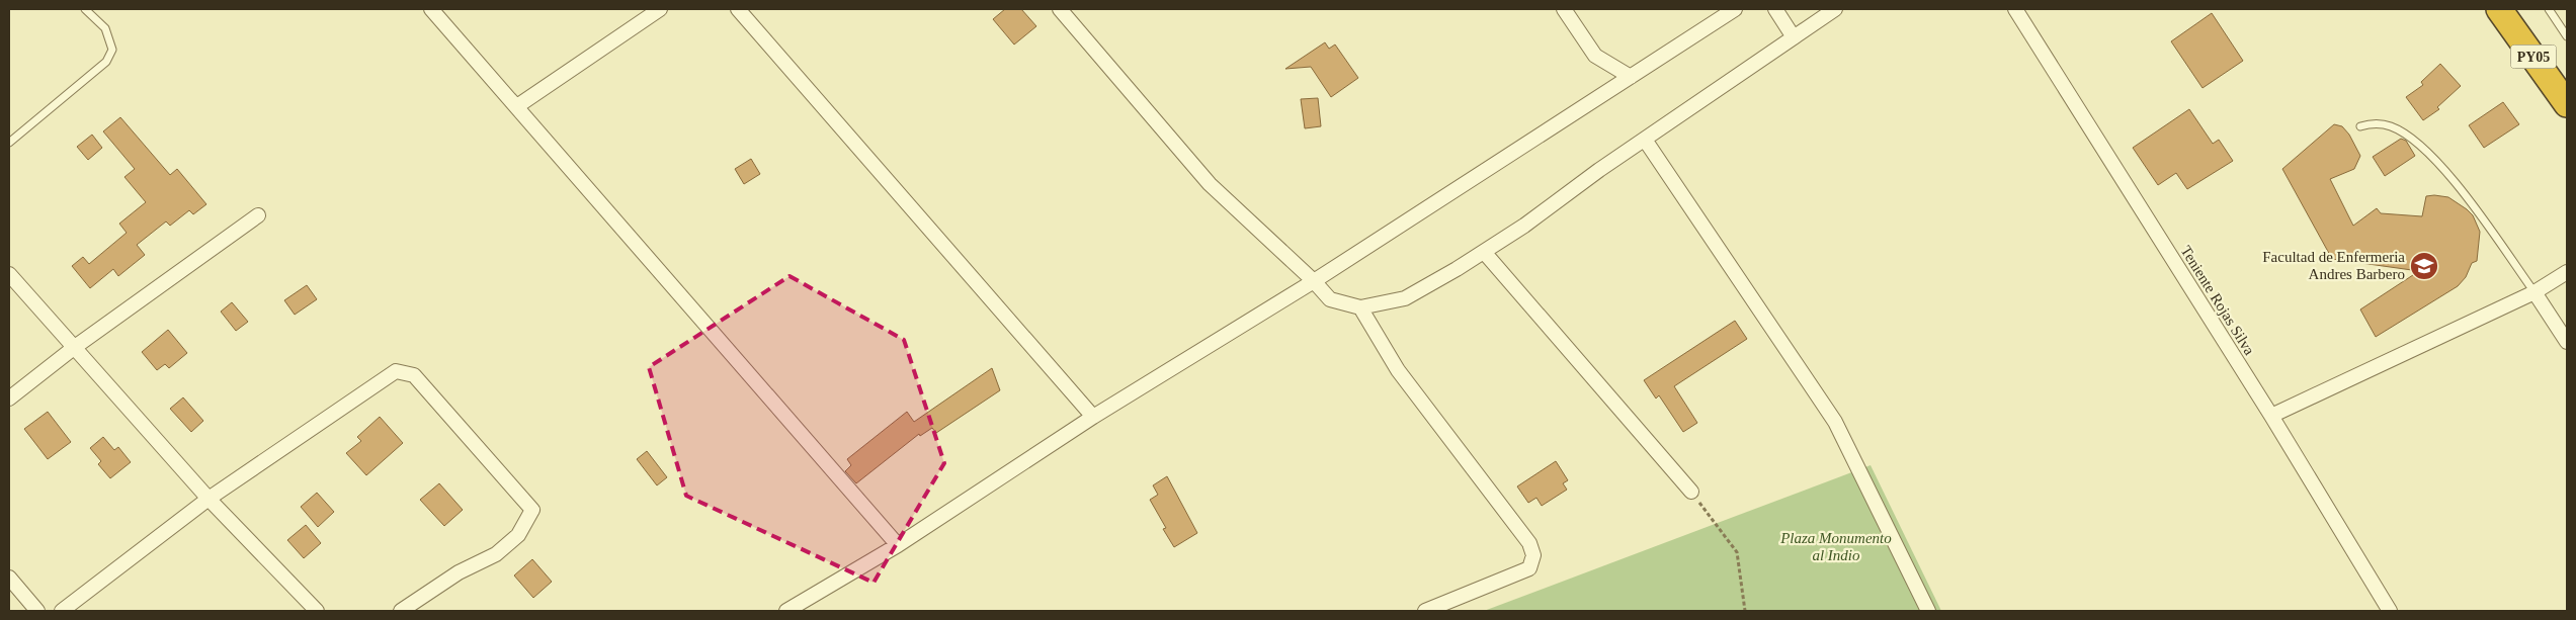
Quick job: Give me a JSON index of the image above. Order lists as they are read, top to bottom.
{
  "streets": {
    "highway": ["PY05"],
    "street": ["Teniente Rojas Silva"]
  },
  "parks": ["Plaza Monumento al Indio"],
  "places": {
    "school or university": ["Facultad de Enfermeria Andres Barbero"]
  }
}
